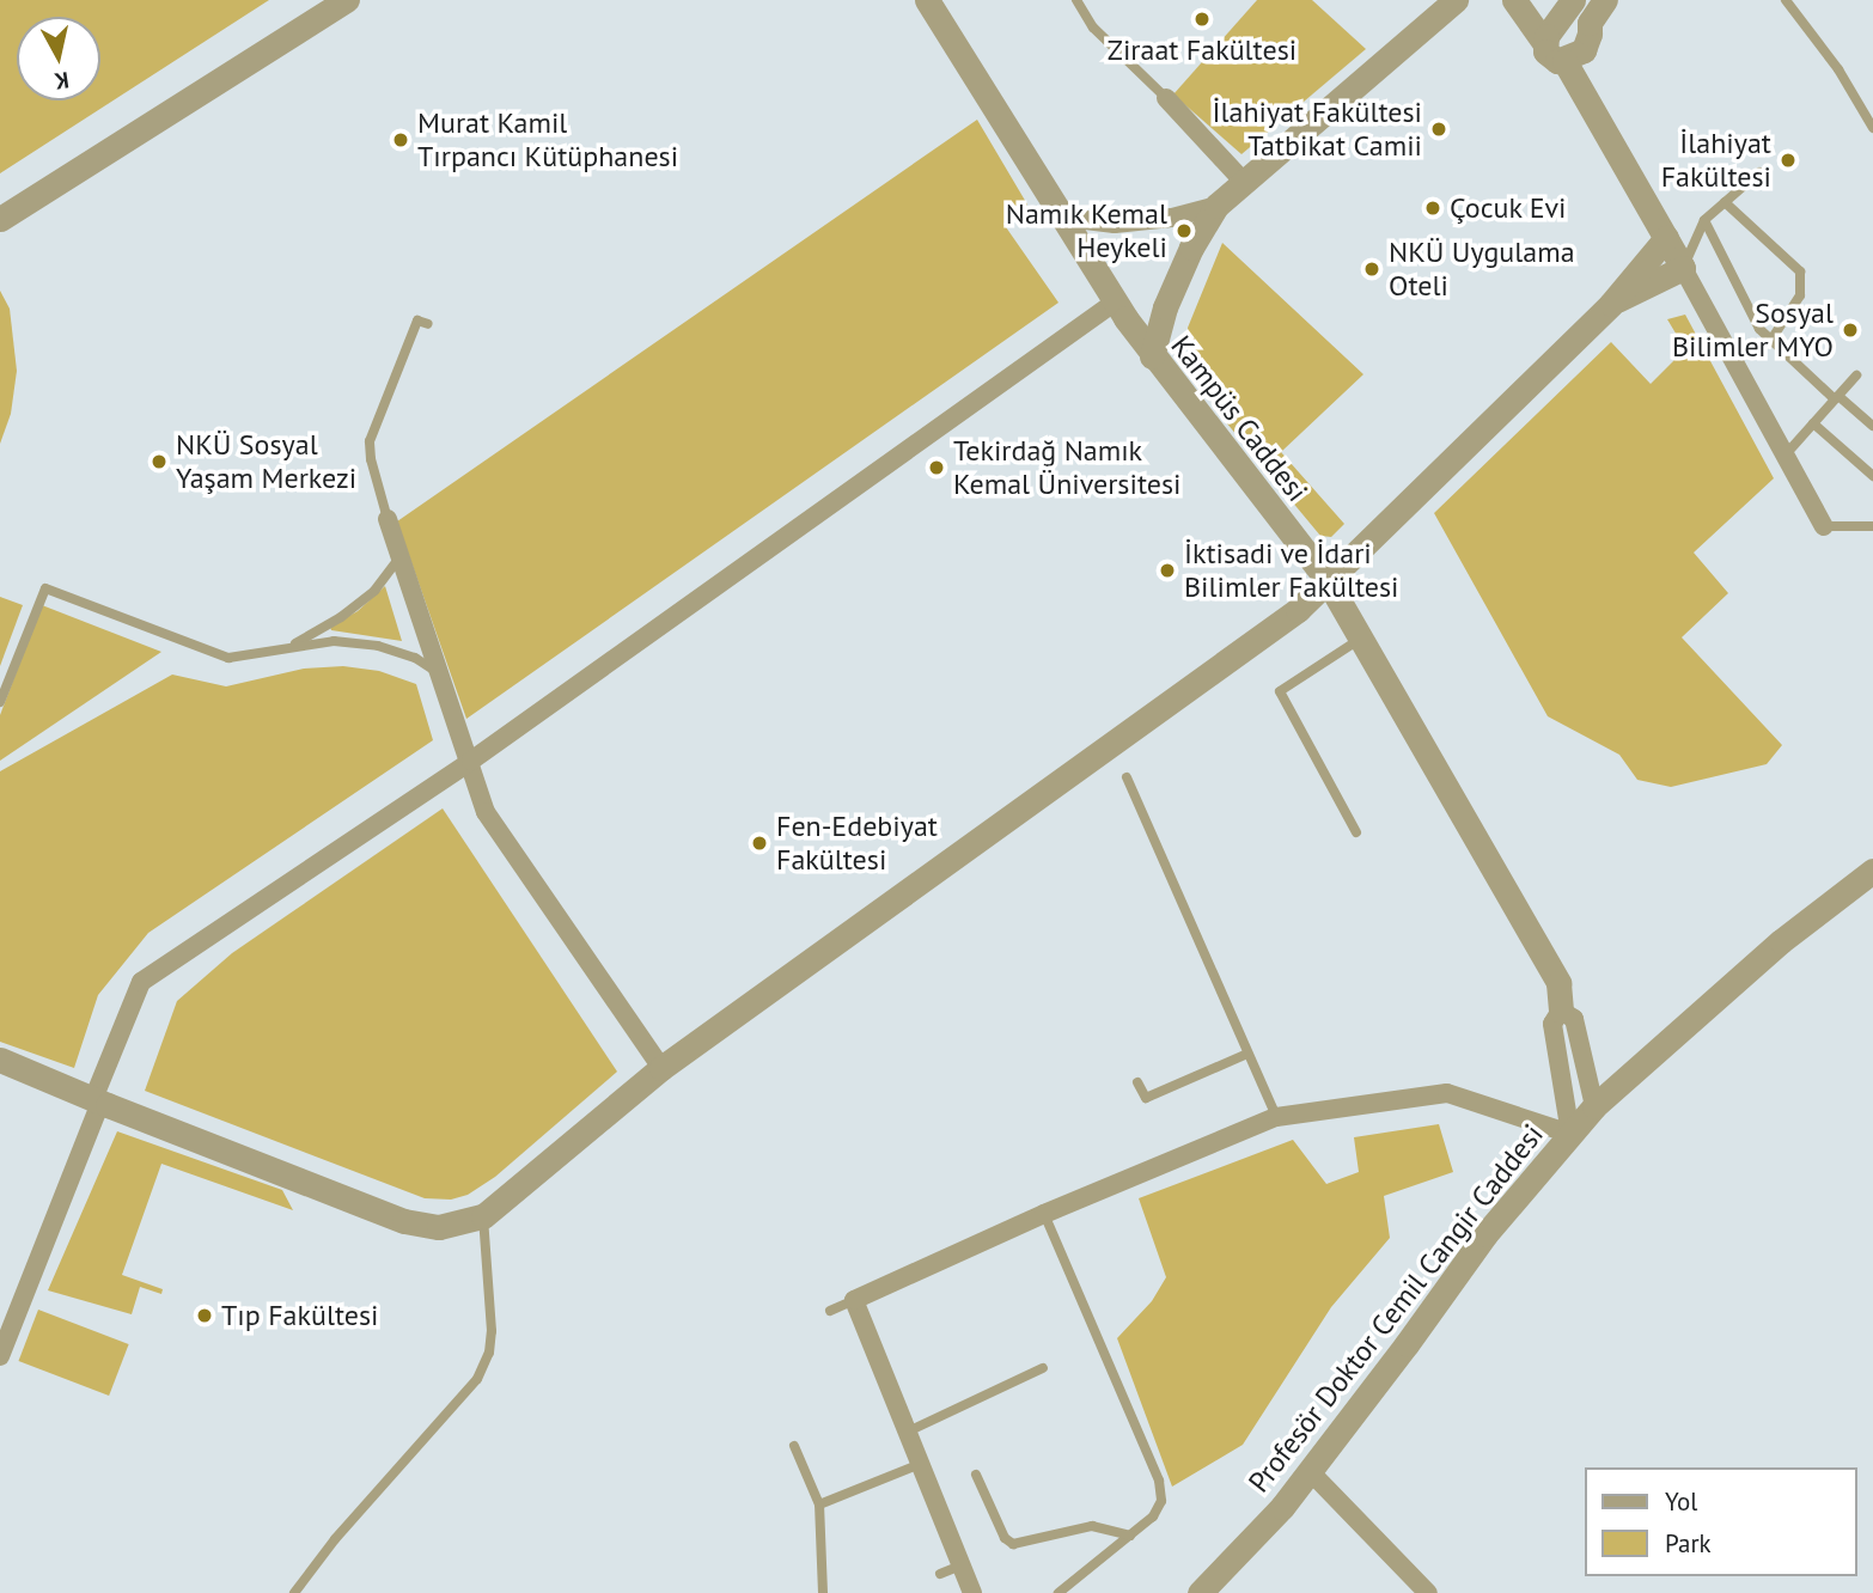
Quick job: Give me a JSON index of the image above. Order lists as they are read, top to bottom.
{
  "streets": {
    "street": ["Kampüs Caddesi", "Profesör Doktor Cemil Cangir Caddesi"]
  },
  "places": [
    "Ziraat Fakültesi",
    "İlahiyat Fakültesi Tatbikat Camii",
    "Murat Kamil Tırpancı Kütüphanesi",
    "İlahiyat Fakültesi",
    "Çocuk Evi",
    "Namık Kemal Heykeli",
    "NKÜ Uygulama Oteli",
    "Sosyal Bilimler MYO",
    "NKÜ Sosyal Yaşam Merkezi",
    "Tekirdağ Namık Kemal Üniversitesi",
    "İktisadi ve İdari Bilimler Fakültesi",
    "Fen-Edebiyat Fakültesi",
    "Tıp Fakültesi"
  ],
  "legend": ["Yol", "Park"],
  "north": "bottom"
}
